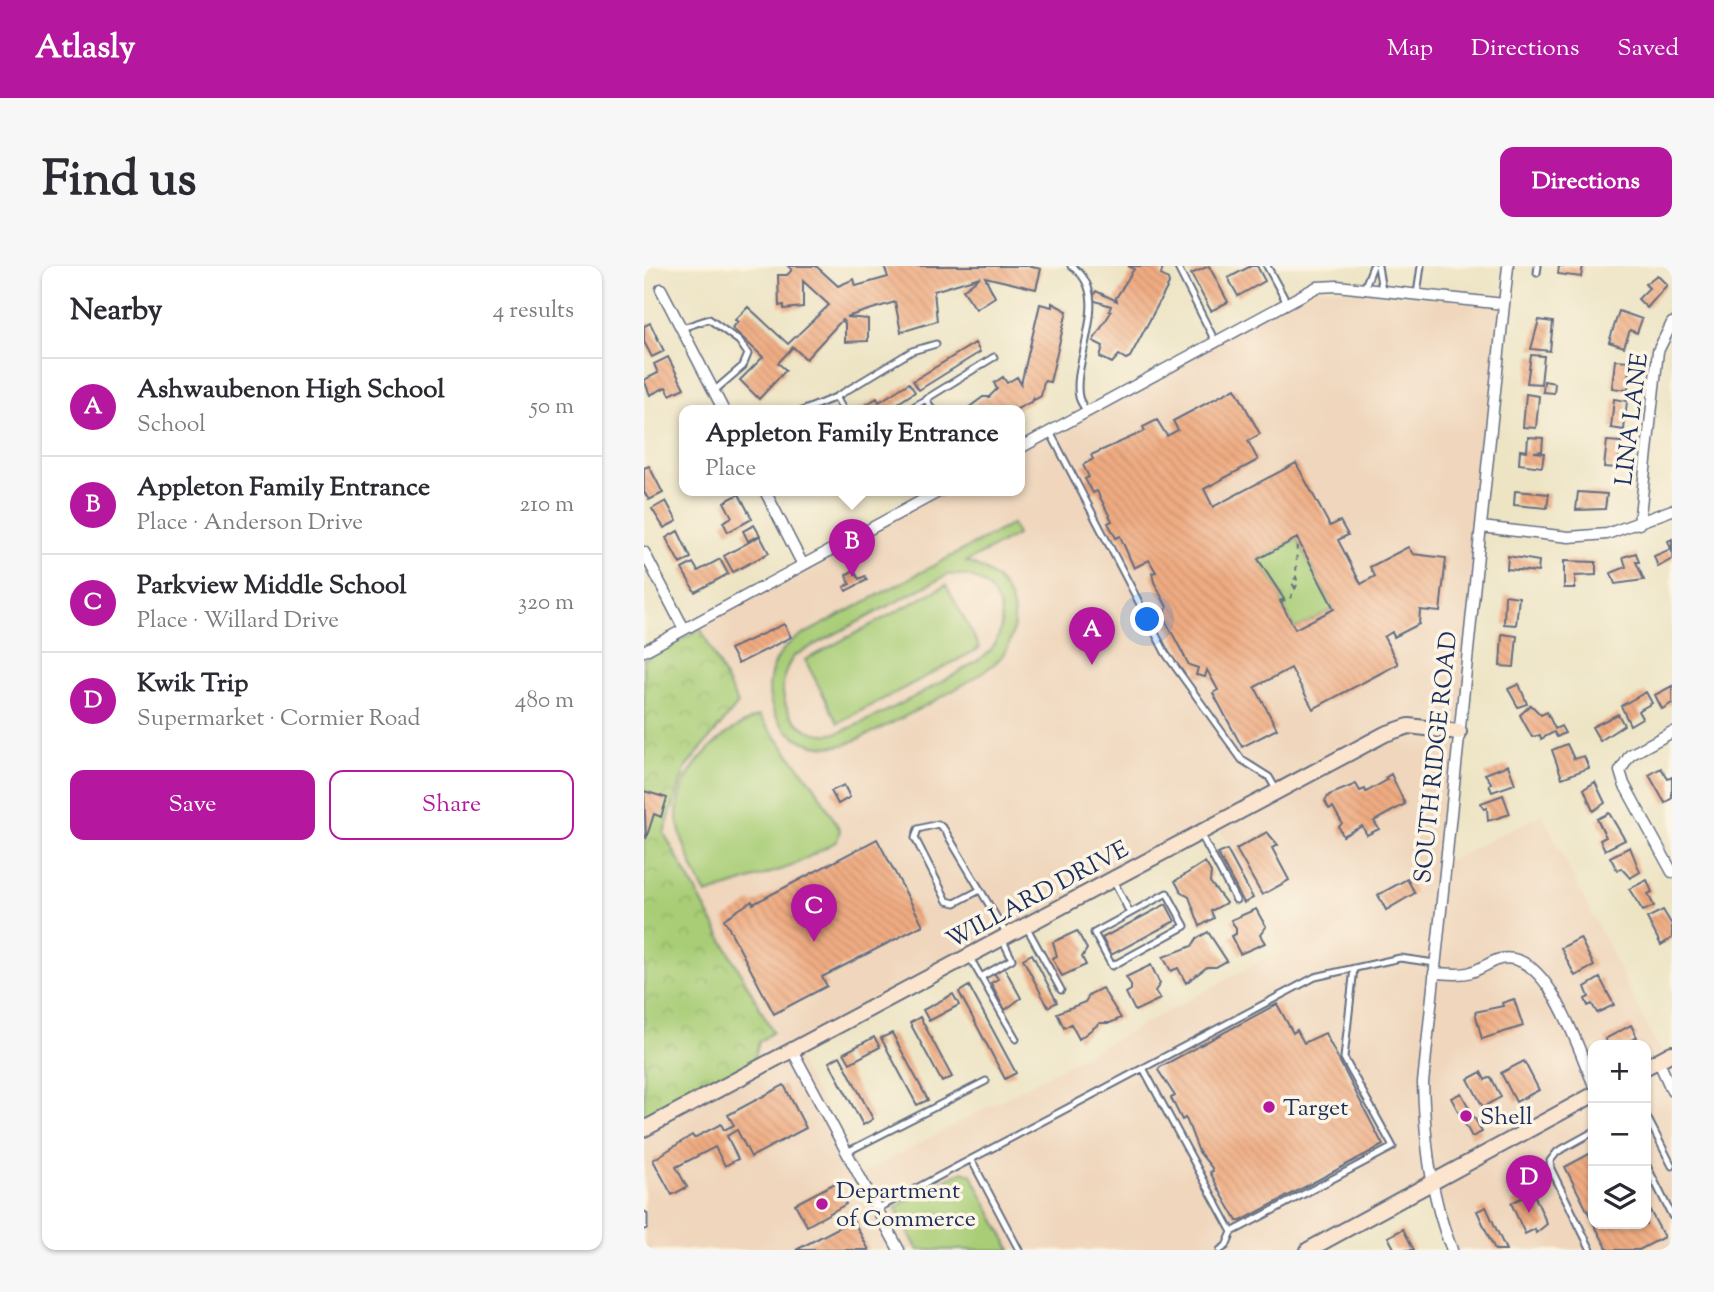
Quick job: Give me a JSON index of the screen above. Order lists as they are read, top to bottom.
{
  "streets": {
    "street": ["LINA LANE", "SOUTH RIDGE ROAD", "WILLARD DRIVE"]
  },
  "crossings": [
    ["SOUTH RIDGE ROAD", "WILLARD DRIVE"]
  ],
  "places": ["Target", "Shell", "Department of Commerce"],
  "page": {
    "header": "Atlasly",
    "nav": ["Map", "Directions", "Saved"],
    "title": "Find us",
    "buttons": [
      "Directions",
      ["Save", "Share"]
    ],
    "heading": ["Nearby", "4 results"],
    "list": [
      {
        "mark": "A",
        "name": "Ashwaubenon High School",
        "note": "School",
        "value": "50 m"
      },
      {
        "mark": "B",
        "name": "Appleton Family Entrance",
        "note": "Place · Anderson Drive",
        "value": "210 m"
      },
      {
        "mark": "C",
        "name": "Parkview Middle School",
        "note": "Place · Willard Drive",
        "value": "320 m"
      },
      {
        "mark": "D",
        "name": "Kwik Trip",
        "note": "Supermarket · Cormier Road",
        "value": "480 m"
      }
    ],
    "popup": ["Appleton Family Entrance", "Place"],
    "pins": [
      "B",
      "A",
      "C",
      "D"
    ],
    "map_buttons": ["+", "−"]
  }
}
